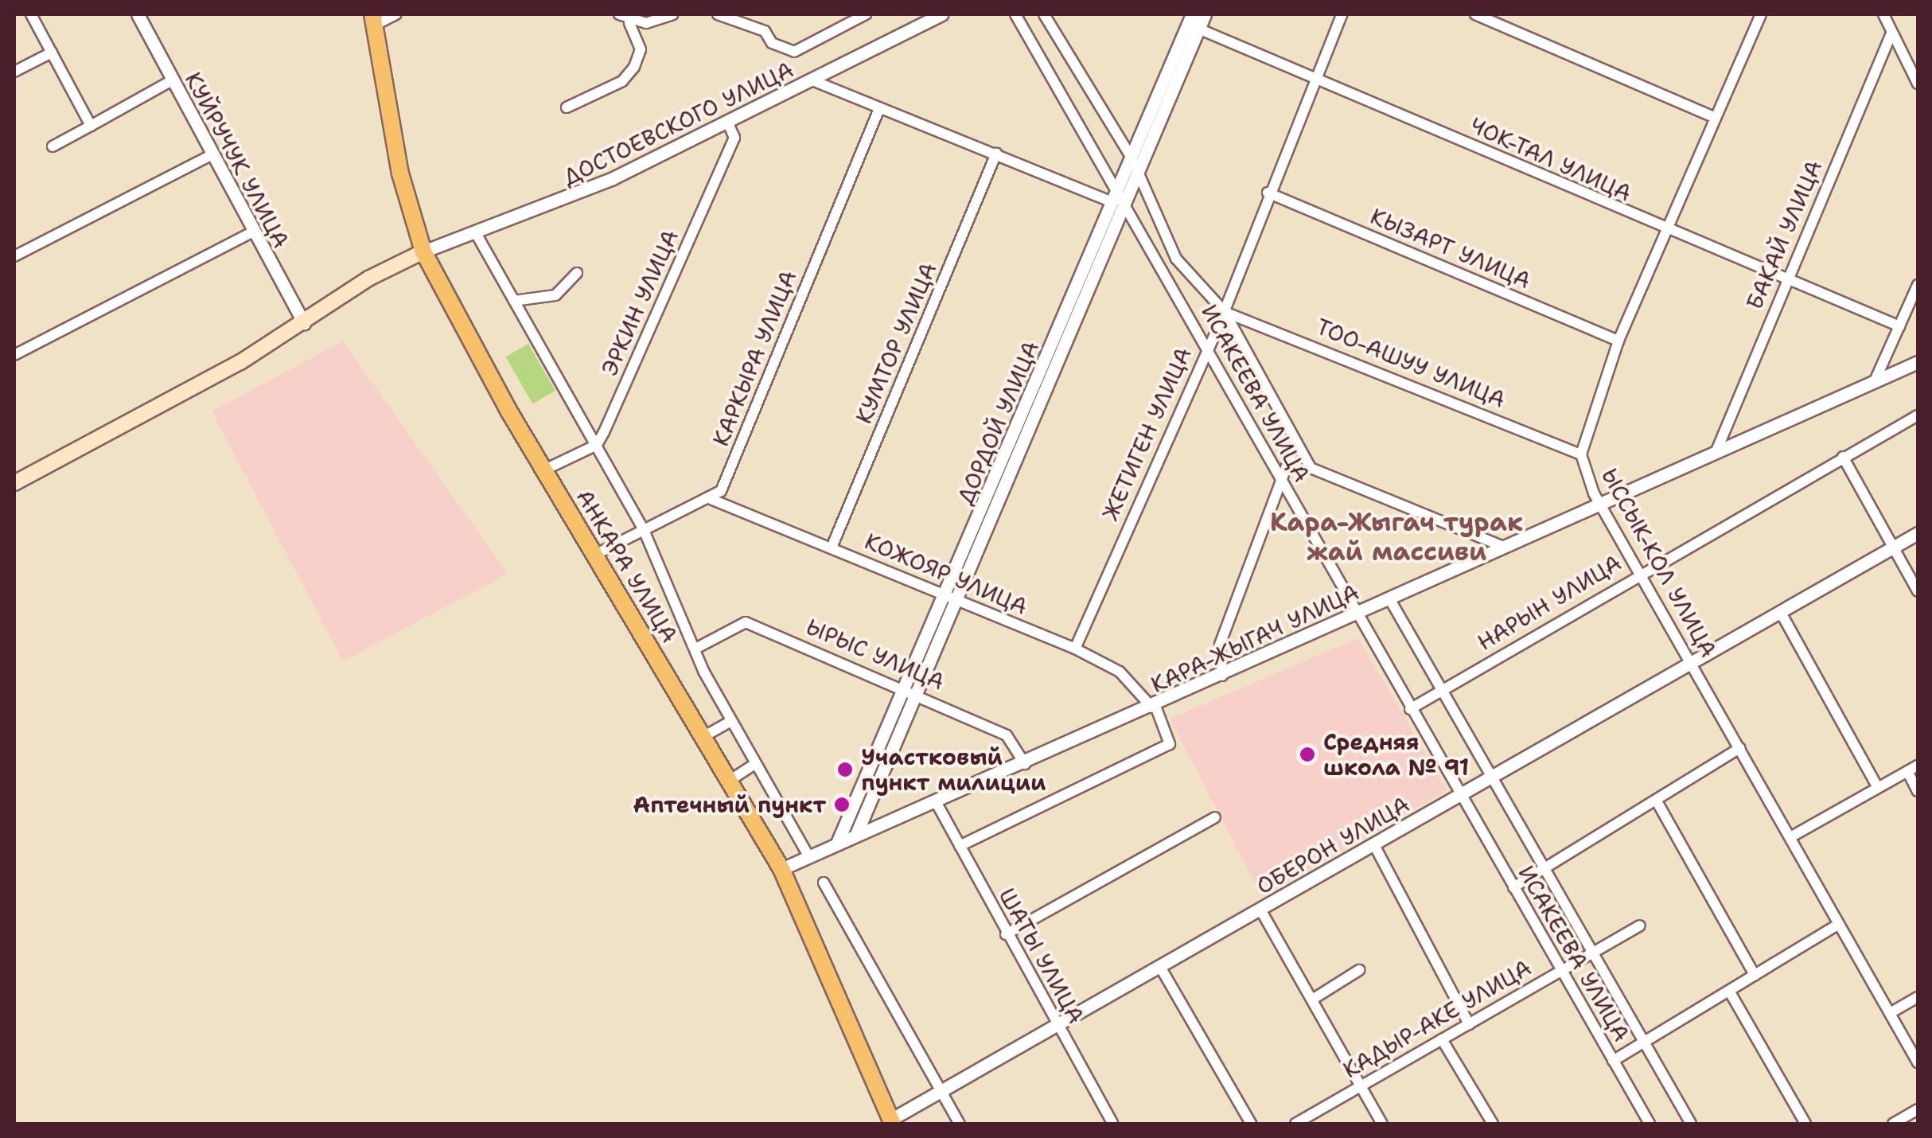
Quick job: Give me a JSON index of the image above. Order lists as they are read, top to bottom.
{
  "streets": {
    "main road": ["АНКАРА УЛИЦА"],
    "street": [
      "ДОСТОЕВСКОГО УЛИЦА",
      "ЧОК-ТАЛ УЛИЦА",
      "КУЙРУЧУК УЛИЦА",
      "БАКАЙ УЛИЦА",
      "КЫЗАРТ УЛИЦА",
      "ЭРКИН УЛИЦА",
      "КУМТОР УЛИЦА",
      "КАРКЫРА УЛИЦА",
      "ТОО-АШУУ УЛИЦА",
      "ИСАКЕЕВА УЛИЦА",
      "ДОРДОЙ УЛИЦА",
      "ЖЕТИГЕН УЛИЦА",
      "ЫССЫК-КОЛ УЛИЦА",
      "КОЖОЯР УЛИЦА",
      "НАРЫН УЛИЦА",
      "КАРА-ЖЫГАЧ УЛИЦА",
      "ЫРЫС УЛИЦА",
      "ОБЕРОН УЛИЦА",
      "ШАТЫ УЛИЦА",
      "КАДЫР-АКЕ УЛИЦА"
    ]
  },
  "crossings": [
    ["ДОСТОЕВСКОГО УЛИЦА", "ЭРКИН УЛИЦА"],
    ["ДОСТОЕВСКОГО УЛИЦА", "АНКАРА УЛИЦА"],
    ["ЧОК-ТАЛ УЛИЦА", "БАКАЙ УЛИЦА"],
    ["ЧОК-ТАЛ УЛИЦА", "ДОРДОЙ УЛИЦА"],
    ["ЧОК-ТАЛ УЛИЦА", "ЖЕТИГЕН УЛИЦА"],
    ["ЧОК-ТАЛ УЛИЦА", "ЫССЫК-КОЛ УЛИЦА"],
    ["БАКАЙ УЛИЦА", "КАРА-ЖЫГАЧ УЛИЦА"],
    ["КЫЗАРТ УЛИЦА", "ЖЕТИГЕН УЛИЦА"],
    ["КЫЗАРТ УЛИЦА", "ЫССЫК-КОЛ УЛИЦА"],
    ["КУМТОР УЛИЦА", "КОЖОЯР УЛИЦА"],
    ["КАРКЫРА УЛИЦА", "КОЖОЯР УЛИЦА"],
    ["ТОО-АШУУ УЛИЦА", "ИСАКЕЕВА УЛИЦА"],
    ["ТОО-АШУУ УЛИЦА", "ЖЕТИГЕН УЛИЦА"],
    ["ТОО-АШУУ УЛИЦА", "ЫССЫК-КОЛ УЛИЦА"],
    ["ИСАКЕЕВА УЛИЦА", "ДОРДОЙ УЛИЦА"],
    ["ИСАКЕЕВА УЛИЦА", "ЖЕТИГЕН УЛИЦА"],
    ["ИСАКЕЕВА УЛИЦА", "НАРЫН УЛИЦА"],
    ["ИСАКЕЕВА УЛИЦА", "КАРА-ЖЫГАЧ УЛИЦА"],
    ["ИСАКЕЕВА УЛИЦА", "ОБЕРОН УЛИЦА"],
    ["ИСАКЕЕВА УЛИЦА", "КАДЫР-АКЕ УЛИЦА"],
    ["ДОРДОЙ УЛИЦА", "КОЖОЯР УЛИЦА"],
    ["ДОРДОЙ УЛИЦА", "КАРА-ЖЫГАЧ УЛИЦА"],
    ["ДОРДОЙ УЛИЦА", "ЫРЫС УЛИЦА"],
    ["ЖЕТИГЕН УЛИЦА", "КОЖОЯР УЛИЦА"],
    ["ЫССЫК-КОЛ УЛИЦА", "НАРЫН УЛИЦА"],
    ["ЫССЫК-КОЛ УЛИЦА", "КАРА-ЖЫГАЧ УЛИЦА"],
    ["ЫССЫК-КОЛ УЛИЦА", "ОБЕРОН УЛИЦА"],
    ["АНКАРА УЛИЦА", "КАРА-ЖЫГАЧ УЛИЦА"],
    ["АНКАРА УЛИЦА", "ОБЕРОН УЛИЦА"],
    ["КОЖОЯР УЛИЦА", "КАРА-ЖЫГАЧ УЛИЦА"],
    ["КАРА-ЖЫГАЧ УЛИЦА", "ЫРЫС УЛИЦА"],
    ["КАРА-ЖЫГАЧ УЛИЦА", "ШАТЫ УЛИЦА"],
    ["ОБЕРОН УЛИЦА", "ШАТЫ УЛИЦА"]
  ],
  "districts": ["Кара-Жыгач турак жай массиви"],
  "places": ["Средняя школа № 91", "Участковый пункт милиции", "Аптечный пункт"]
}
